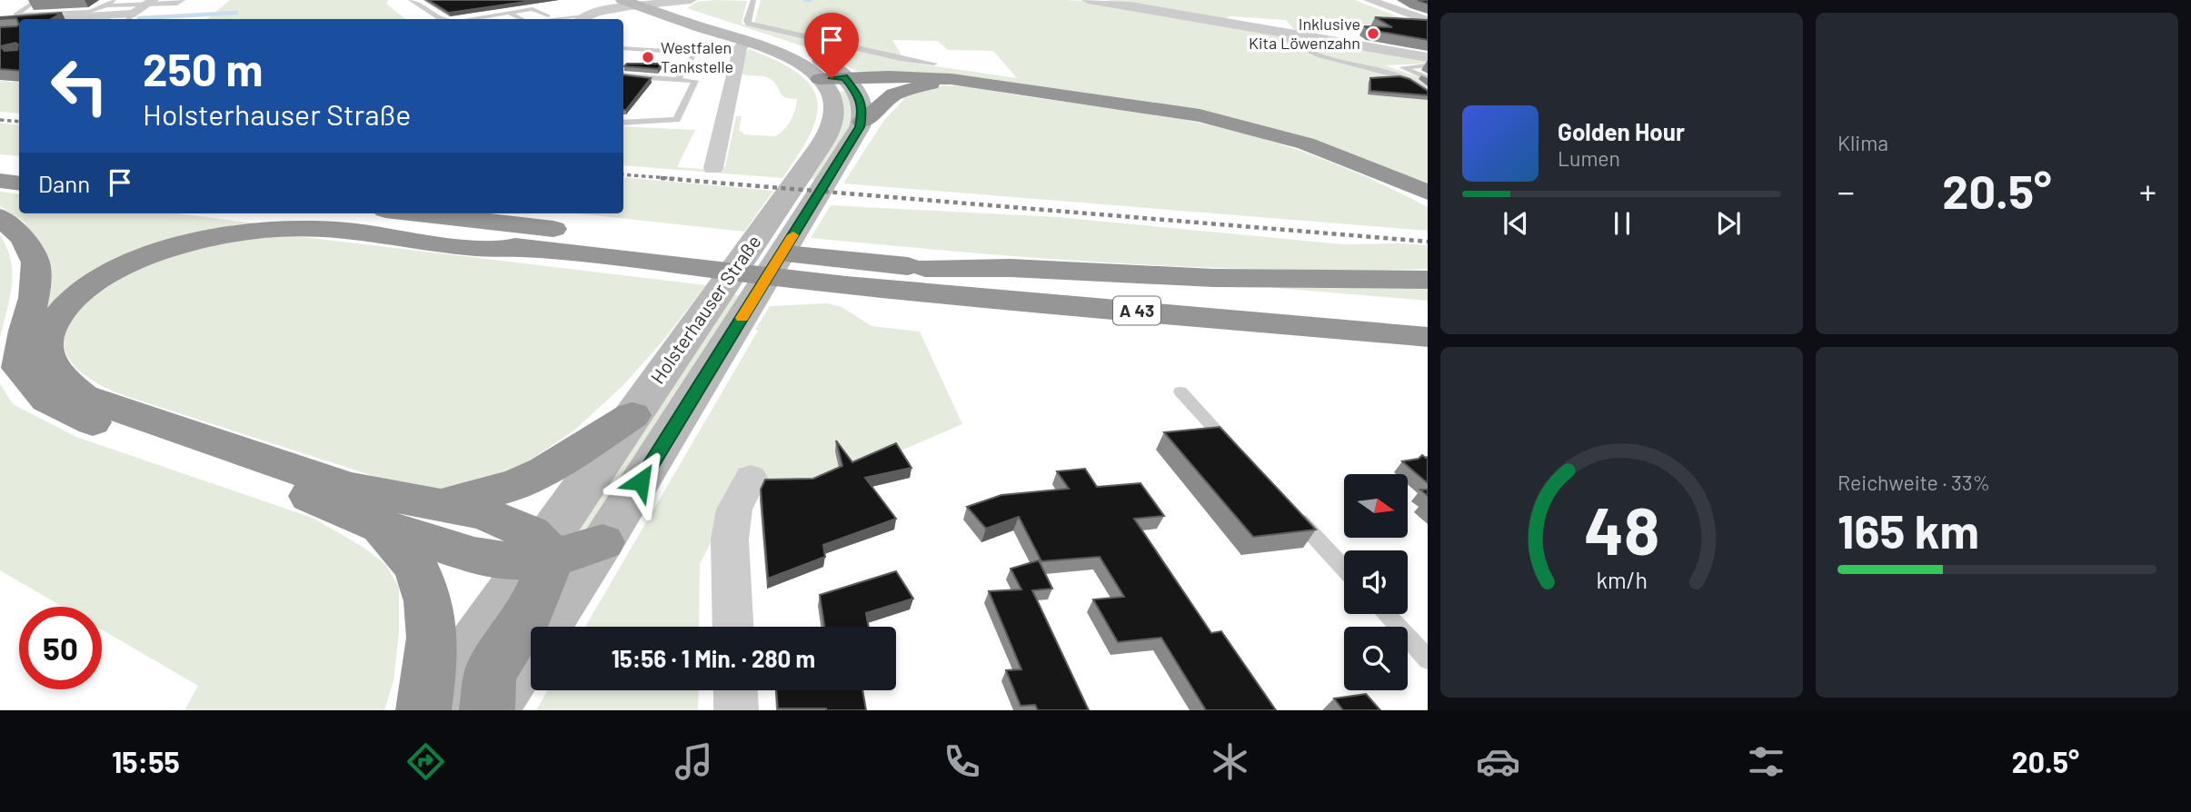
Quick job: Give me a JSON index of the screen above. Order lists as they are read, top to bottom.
{
  "streets": {
    "highway": ["A 43"],
    "main road": ["Holsterhauser Straße"]
  },
  "places": ["Inklusive Kita Löwenzahn", "Westfalen Tankstelle"],
  "north": "right",
  "page": {
    "tile": [
      "Klima",
      ["Reichweite · 33%", "165 km"]
    ],
    "turn": ["250 m", "Holsterhauser Straße"],
    "song": ["Golden Hour", "Lumen"],
    "then": "Dann",
    "heat": ["−", "20.5°", "+"],
    "limit": "50",
    "trip": "15:56 · 1 Min. · 280 m",
    "tabs": ["15:55", "20.5°"],
    "gauge": ["48", "km/h"]
  }
}
